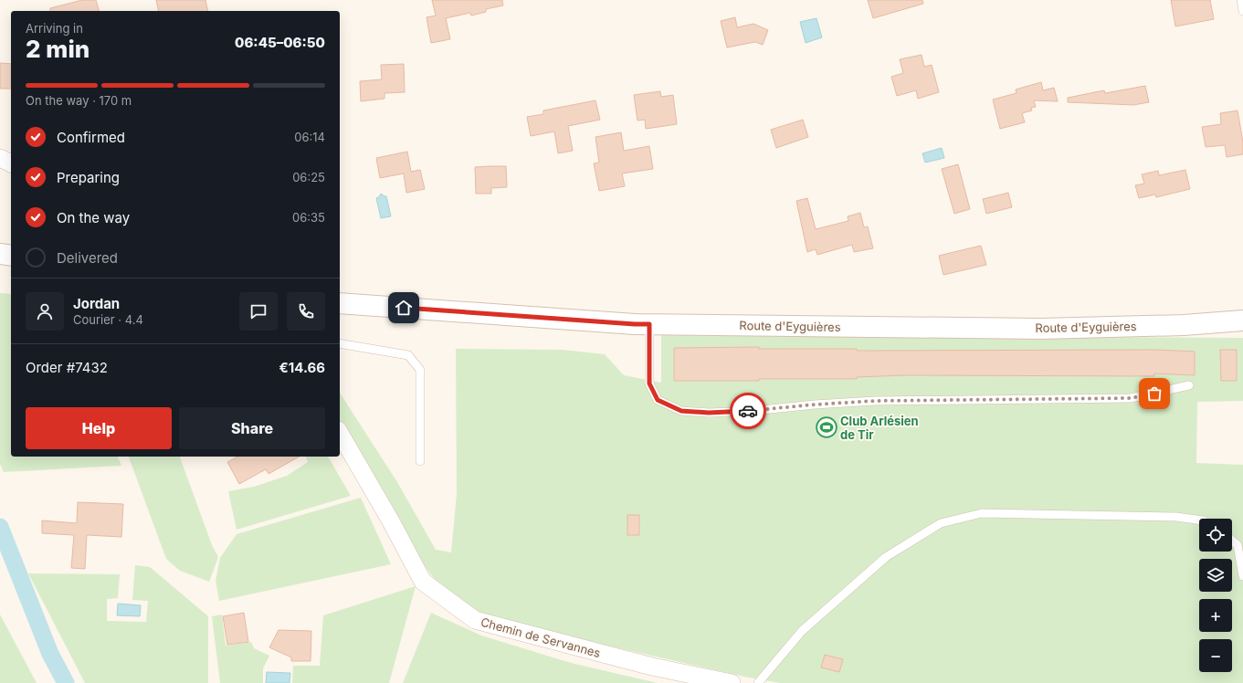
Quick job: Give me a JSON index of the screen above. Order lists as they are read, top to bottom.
{
  "streets": {
    "main road": ["Route d'Eyguières"],
    "street": ["Chemin de Servannes"]
  },
  "places": {
    "sports": ["Club Arlésien de Tir"]
  },
  "page": {
    "heading": ["2 min", "Arriving in", "06:45–06:50"],
    "panel": [
      "Jordan",
      "Courier · 4.4",
      "Order #7432",
      "€14.66"
    ],
    "bar": "On the way · 170 m",
    "list": [
      ["Confirmed", "06:14"],
      ["Preparing", "06:25"],
      ["On the way", "06:35"],
      "Delivered"
    ],
    "buttons": ["Help", "Share"],
    "map_buttons": ["+", "−"]
  }
}
